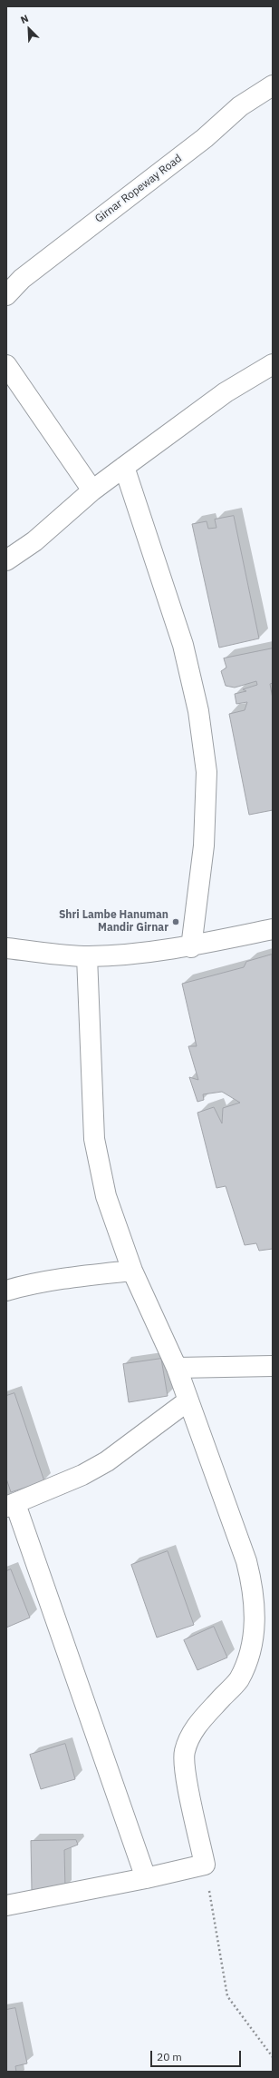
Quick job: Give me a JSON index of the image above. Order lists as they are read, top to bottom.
{
  "streets": {
    "street": ["Girnar Ropeway Road"]
  },
  "places": ["Shri Lambe Hanuman Mandir Girnar"],
  "scale_bar": "20 m",
  "north": "top left"
}
